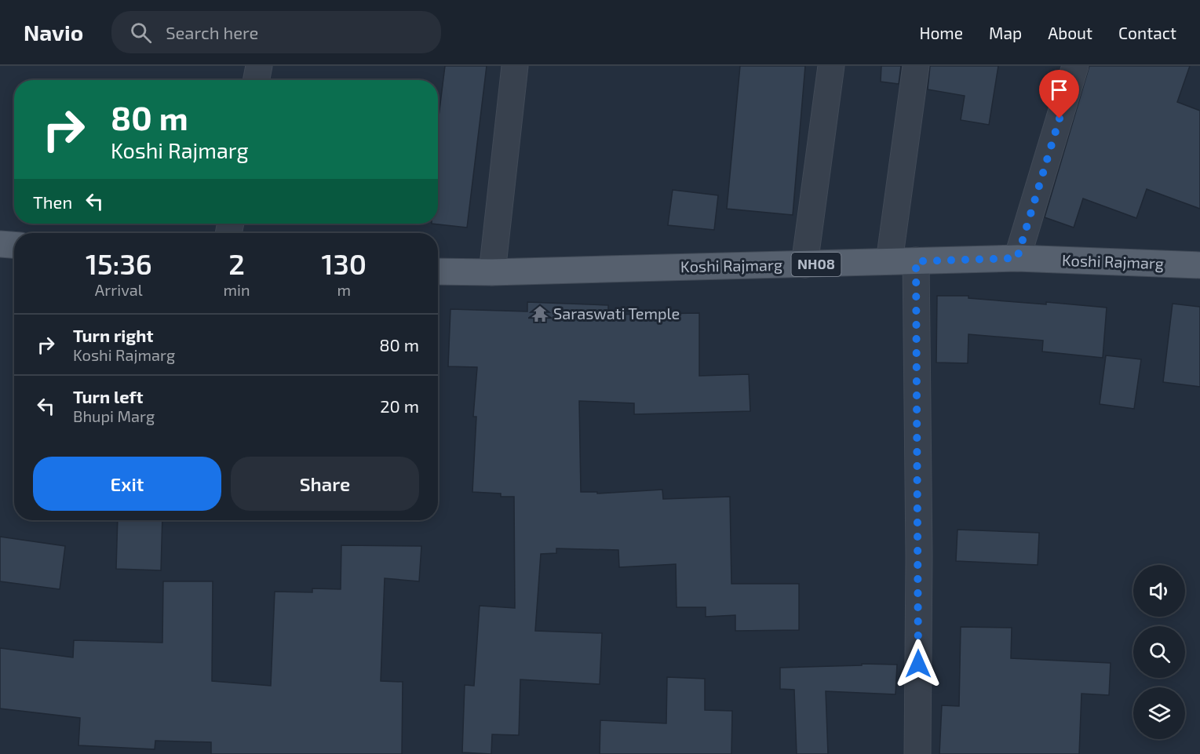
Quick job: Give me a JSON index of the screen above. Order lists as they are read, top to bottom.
{
  "streets": {
    "main road": ["Koshi Rajmarg", "NH08"]
  },
  "places": {
    "temple": ["Saraswati Temple"]
  },
  "page": {
    "header": "Navio",
    "search": "Search here",
    "nav": [
      "Home",
      "Map",
      "About",
      "Contact"
    ],
    "turn": ["80 m", "Koshi Rajmarg"],
    "then": "Then",
    "eta": [
      "15:36",
      "Arrival",
      "2",
      "min",
      "130",
      "m"
    ],
    "list": [
      {
        "name": "Turn right",
        "note": "Koshi Rajmarg",
        "value": "80 m"
      },
      {
        "name": "Turn left",
        "note": "Bhupi Marg",
        "value": "20 m"
      }
    ],
    "buttons": ["Exit", "Share"]
  }
}
